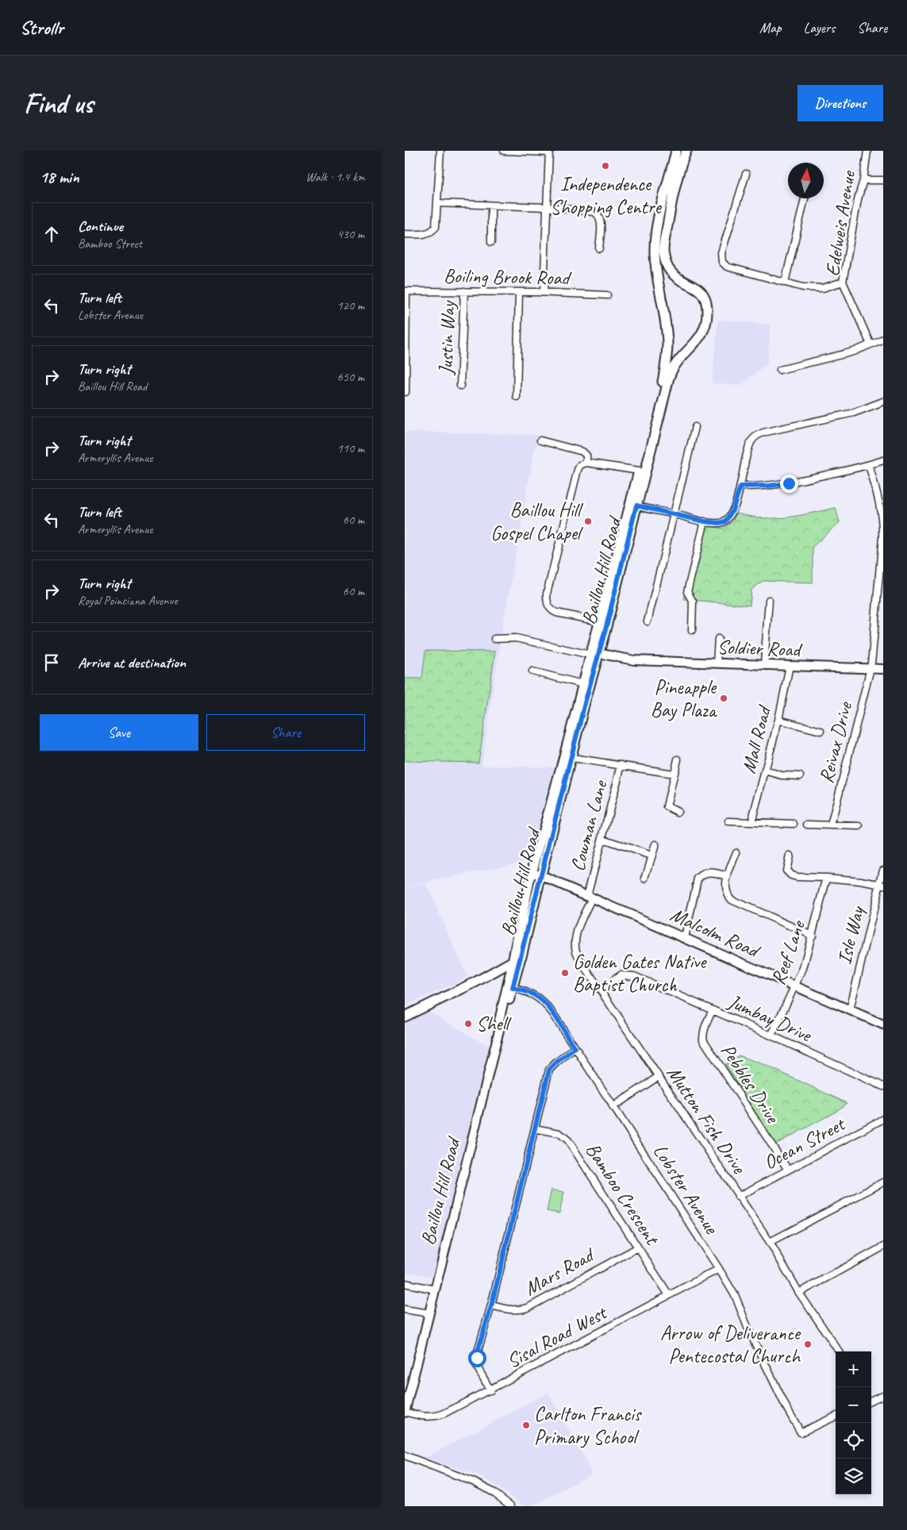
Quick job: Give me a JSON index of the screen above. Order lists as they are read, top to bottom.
{
  "streets": {
    "main road": ["Baillou Hill Road", "Soldier Road", "Malcolm Road"],
    "street": [
      "Edelweis Avenue",
      "Boiling Brook Road",
      "Justin Way",
      "Mall Road",
      "Reivax Drive",
      "Cowman Lane",
      "Isle Way",
      "Reef Lane",
      "Jumbay Drive",
      "Pebbles Drive",
      "Mutton Fish Drive",
      "Ocean Street",
      "Lobster Avenue",
      "Bamboo Crescent",
      "Mars Road",
      "Sisal Road West"
    ]
  },
  "crossings": [
    ["Boiling Brook Road", "Justin Way"],
    ["Baillou Hill Road", "Soldier Road"],
    ["Baillou Hill Road", "Malcolm Road"],
    ["Baillou Hill Road", "Lobster Avenue"],
    ["Baillou Hill Road", "Sisal Road West"],
    ["Soldier Road", "Mall Road"],
    ["Soldier Road", "Reivax Drive"],
    ["Cowman Lane", "Malcolm Road"],
    ["Cowman Lane", "Mutton Fish Drive"],
    ["Malcolm Road", "Isle Way"],
    ["Malcolm Road", "Reef Lane"],
    ["Malcolm Road", "Mutton Fish Drive"],
    ["Reef Lane", "Jumbay Drive"],
    ["Jumbay Drive", "Pebbles Drive"],
    ["Jumbay Drive", "Mutton Fish Drive"],
    ["Pebbles Drive", "Ocean Street"],
    ["Mutton Fish Drive", "Ocean Street"],
    ["Lobster Avenue", "Sisal Road West"],
    ["Bamboo Crescent", "Mars Road"],
    ["Bamboo Crescent", "Sisal Road West"]
  ],
  "places": [
    "Independence Shopping Centre",
    "Baillou Hill Gospel Chapel",
    "Pineapple Bay Plaza",
    "Golden Gates Native Baptist Church",
    "Shell",
    "Arrow of Deliverance Pentecostal Church",
    "Carlton Francis Primary School"
  ],
  "north": "top",
  "page": {
    "header": "Strollr",
    "nav": ["Map", "Layers", "Share"],
    "buttons": [
      "Directions",
      ["Save", "Share"]
    ],
    "title": "Find us",
    "heading": ["18 min", "Walk · 1.4 km"],
    "list": [
      ["Continue", "Bamboo Street", "430 m"],
      ["Turn left", "Lobster Avenue", "120 m"],
      ["Turn right", "Baillou Hill Road", "650 m"],
      ["Turn right", "Armeryllis Avenue", "110 m"],
      ["Turn left", "Armeryllis Avenue", "60 m"],
      ["Turn right", "Royal Poinciana Avenue", "60 m"],
      "Arrive at destination"
    ],
    "map_buttons": ["+", "−"]
  }
}
